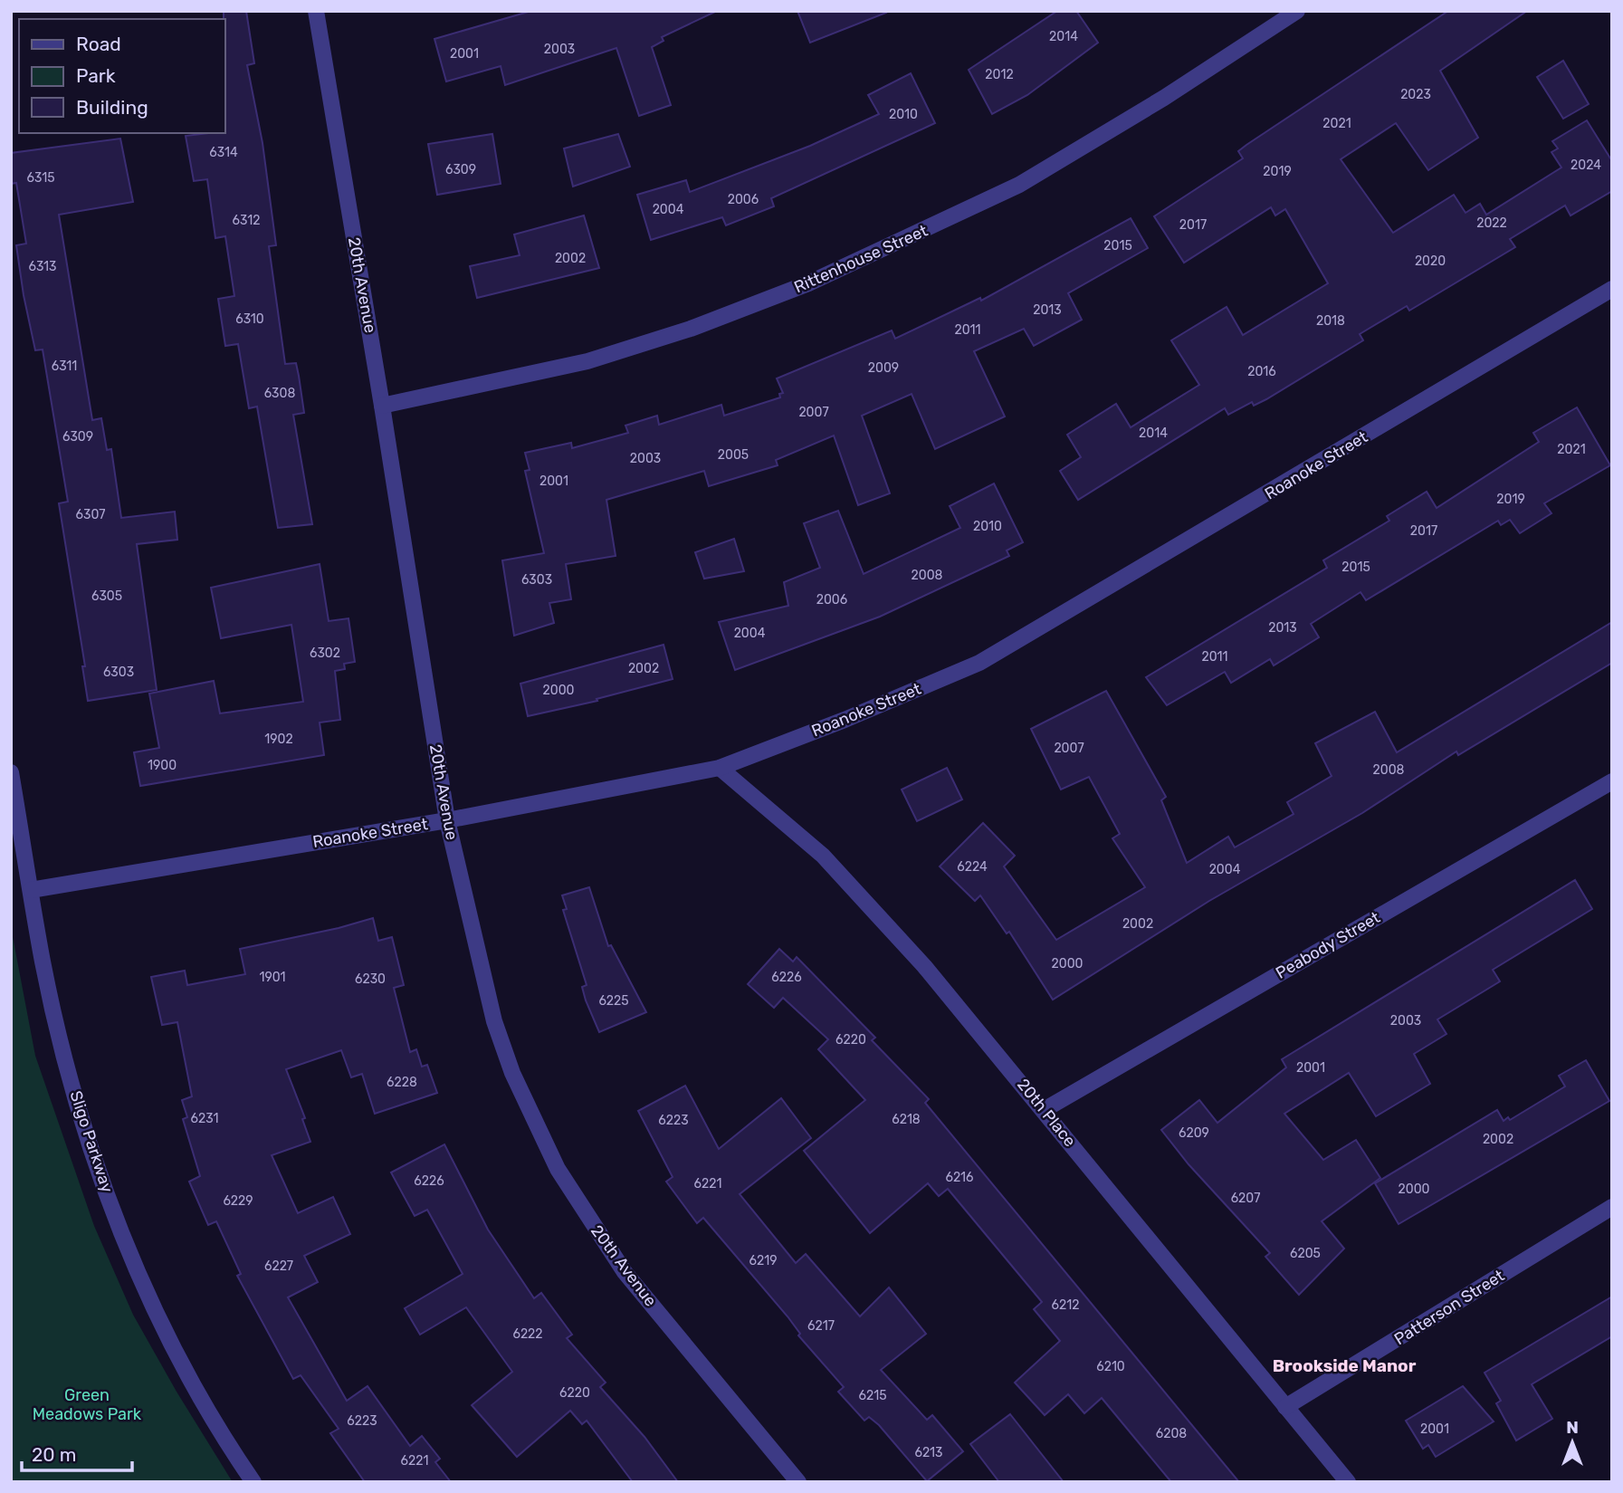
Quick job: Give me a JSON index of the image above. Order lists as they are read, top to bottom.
{
  "streets": {
    "street": [
      "Rittenhouse Street",
      "20th Avenue",
      "Roanoke Street",
      "Peabody Street",
      "20th Place",
      "Sligo Parkway",
      "Patterson Street"
    ]
  },
  "crossings": [
    ["Rittenhouse Street", "20th Avenue"],
    ["20th Avenue", "Roanoke Street"],
    ["Roanoke Street", "20th Place"],
    ["Roanoke Street", "Sligo Parkway"],
    ["Peabody Street", "20th Place"],
    ["20th Place", "Patterson Street"]
  ],
  "districts": ["Brookside Manor"],
  "parks": ["Green Meadows Park"],
  "house_numbers": [
    "2014",
    "2003",
    "2001",
    "2012",
    "2023",
    "2010",
    "2021",
    "6314",
    "2024",
    "6309",
    "2019",
    "6315",
    "2006",
    "2004",
    "6312",
    "2022",
    "2017",
    "2015",
    "2002",
    "2020",
    "6313",
    "2013",
    "6310",
    "2018",
    "2011",
    "6311",
    "2009",
    "2016",
    "6308",
    "2007",
    "2014",
    "6309",
    "2021",
    "2005",
    "2003",
    "2001",
    "2019",
    "6307",
    "2010",
    "2017",
    "2015",
    "2008",
    "6303",
    "6305",
    "2006",
    "2013",
    "2004",
    "6302",
    "2011",
    "2002",
    "6303",
    "2000",
    "1902",
    "2007",
    "1900",
    "2008",
    "6224",
    "2004",
    "2002",
    "2000",
    "1901",
    "6226",
    "6230",
    "6225",
    "2003",
    "6220",
    "2001",
    "6228",
    "6231",
    "6218",
    "6223",
    "6209",
    "2002",
    "6216",
    "6226",
    "6221",
    "2000",
    "6207",
    "6229",
    "6205",
    "6219",
    "6227",
    "6212",
    "6217",
    "6222",
    "6210",
    "6220",
    "6215",
    "6223",
    "2001",
    "6208",
    "6213",
    "6221"
  ],
  "legend": ["Road", "Park", "Building"],
  "scale_bar": "20 m",
  "north": "top"
}
